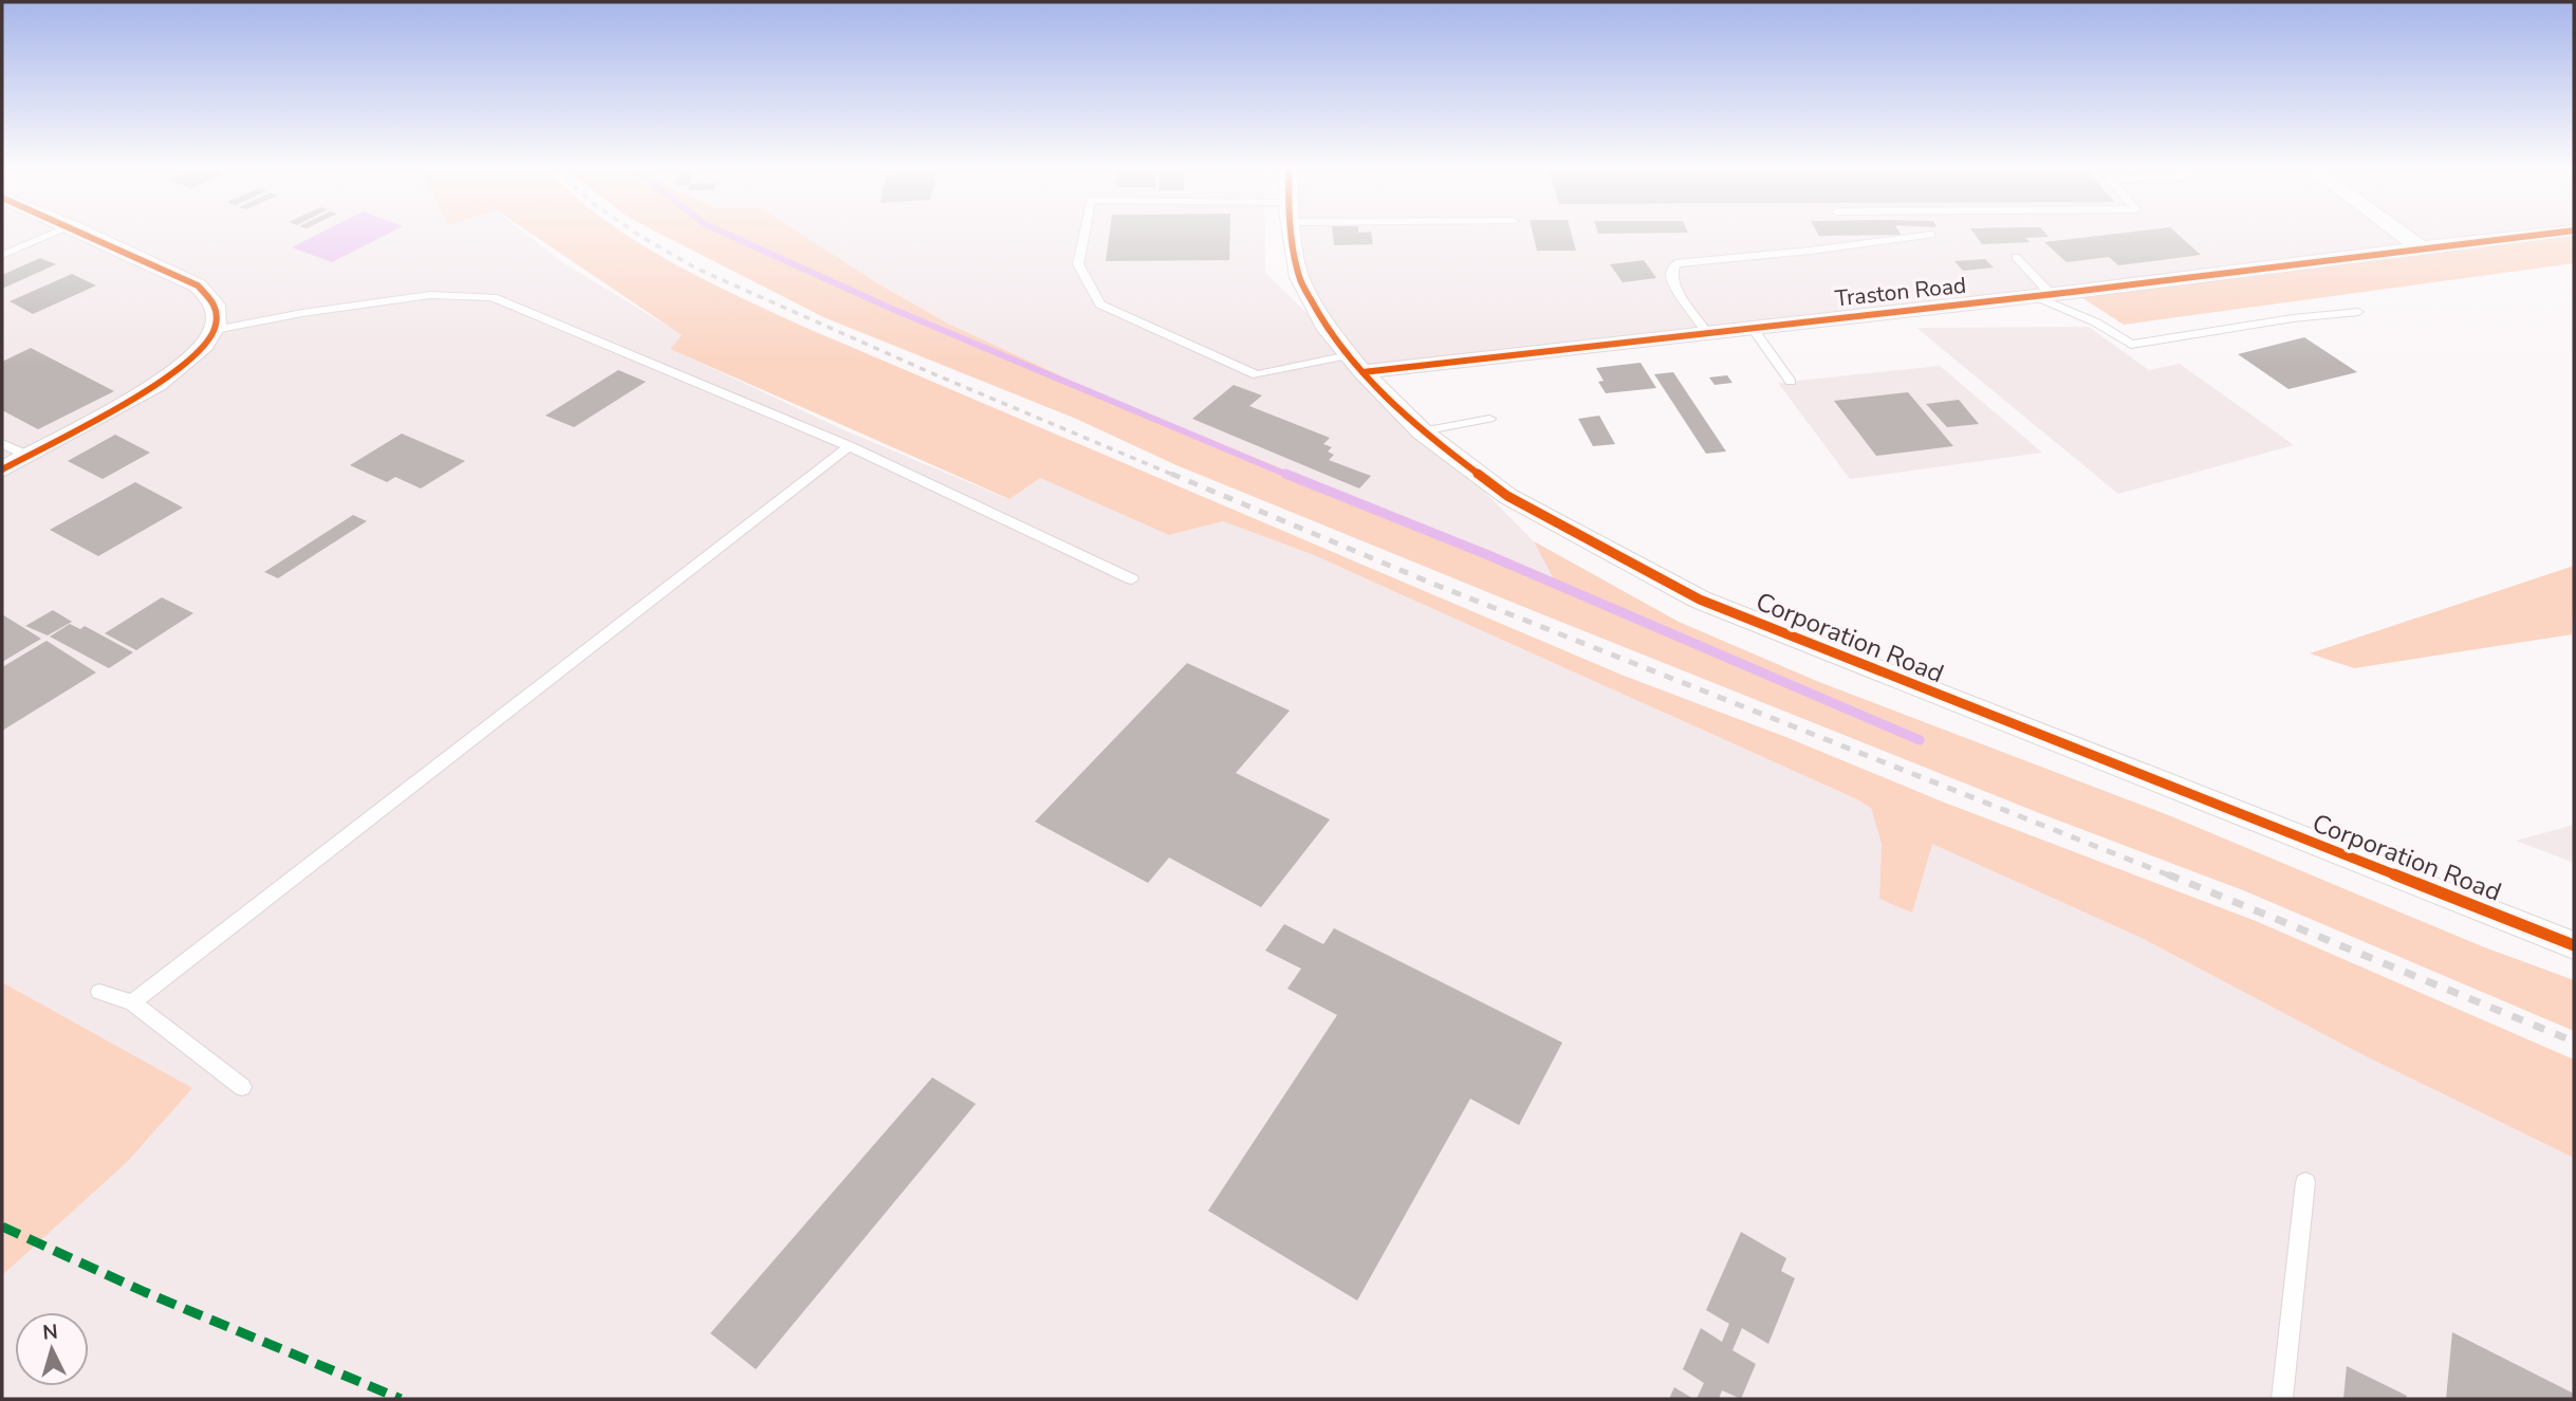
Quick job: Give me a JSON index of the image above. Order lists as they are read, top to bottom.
{
  "streets": {
    "street": ["Traston Road", "Corporation Road"]
  },
  "crossings": [
    ["Traston Road", "Corporation Road"]
  ],
  "north": "top"
}
